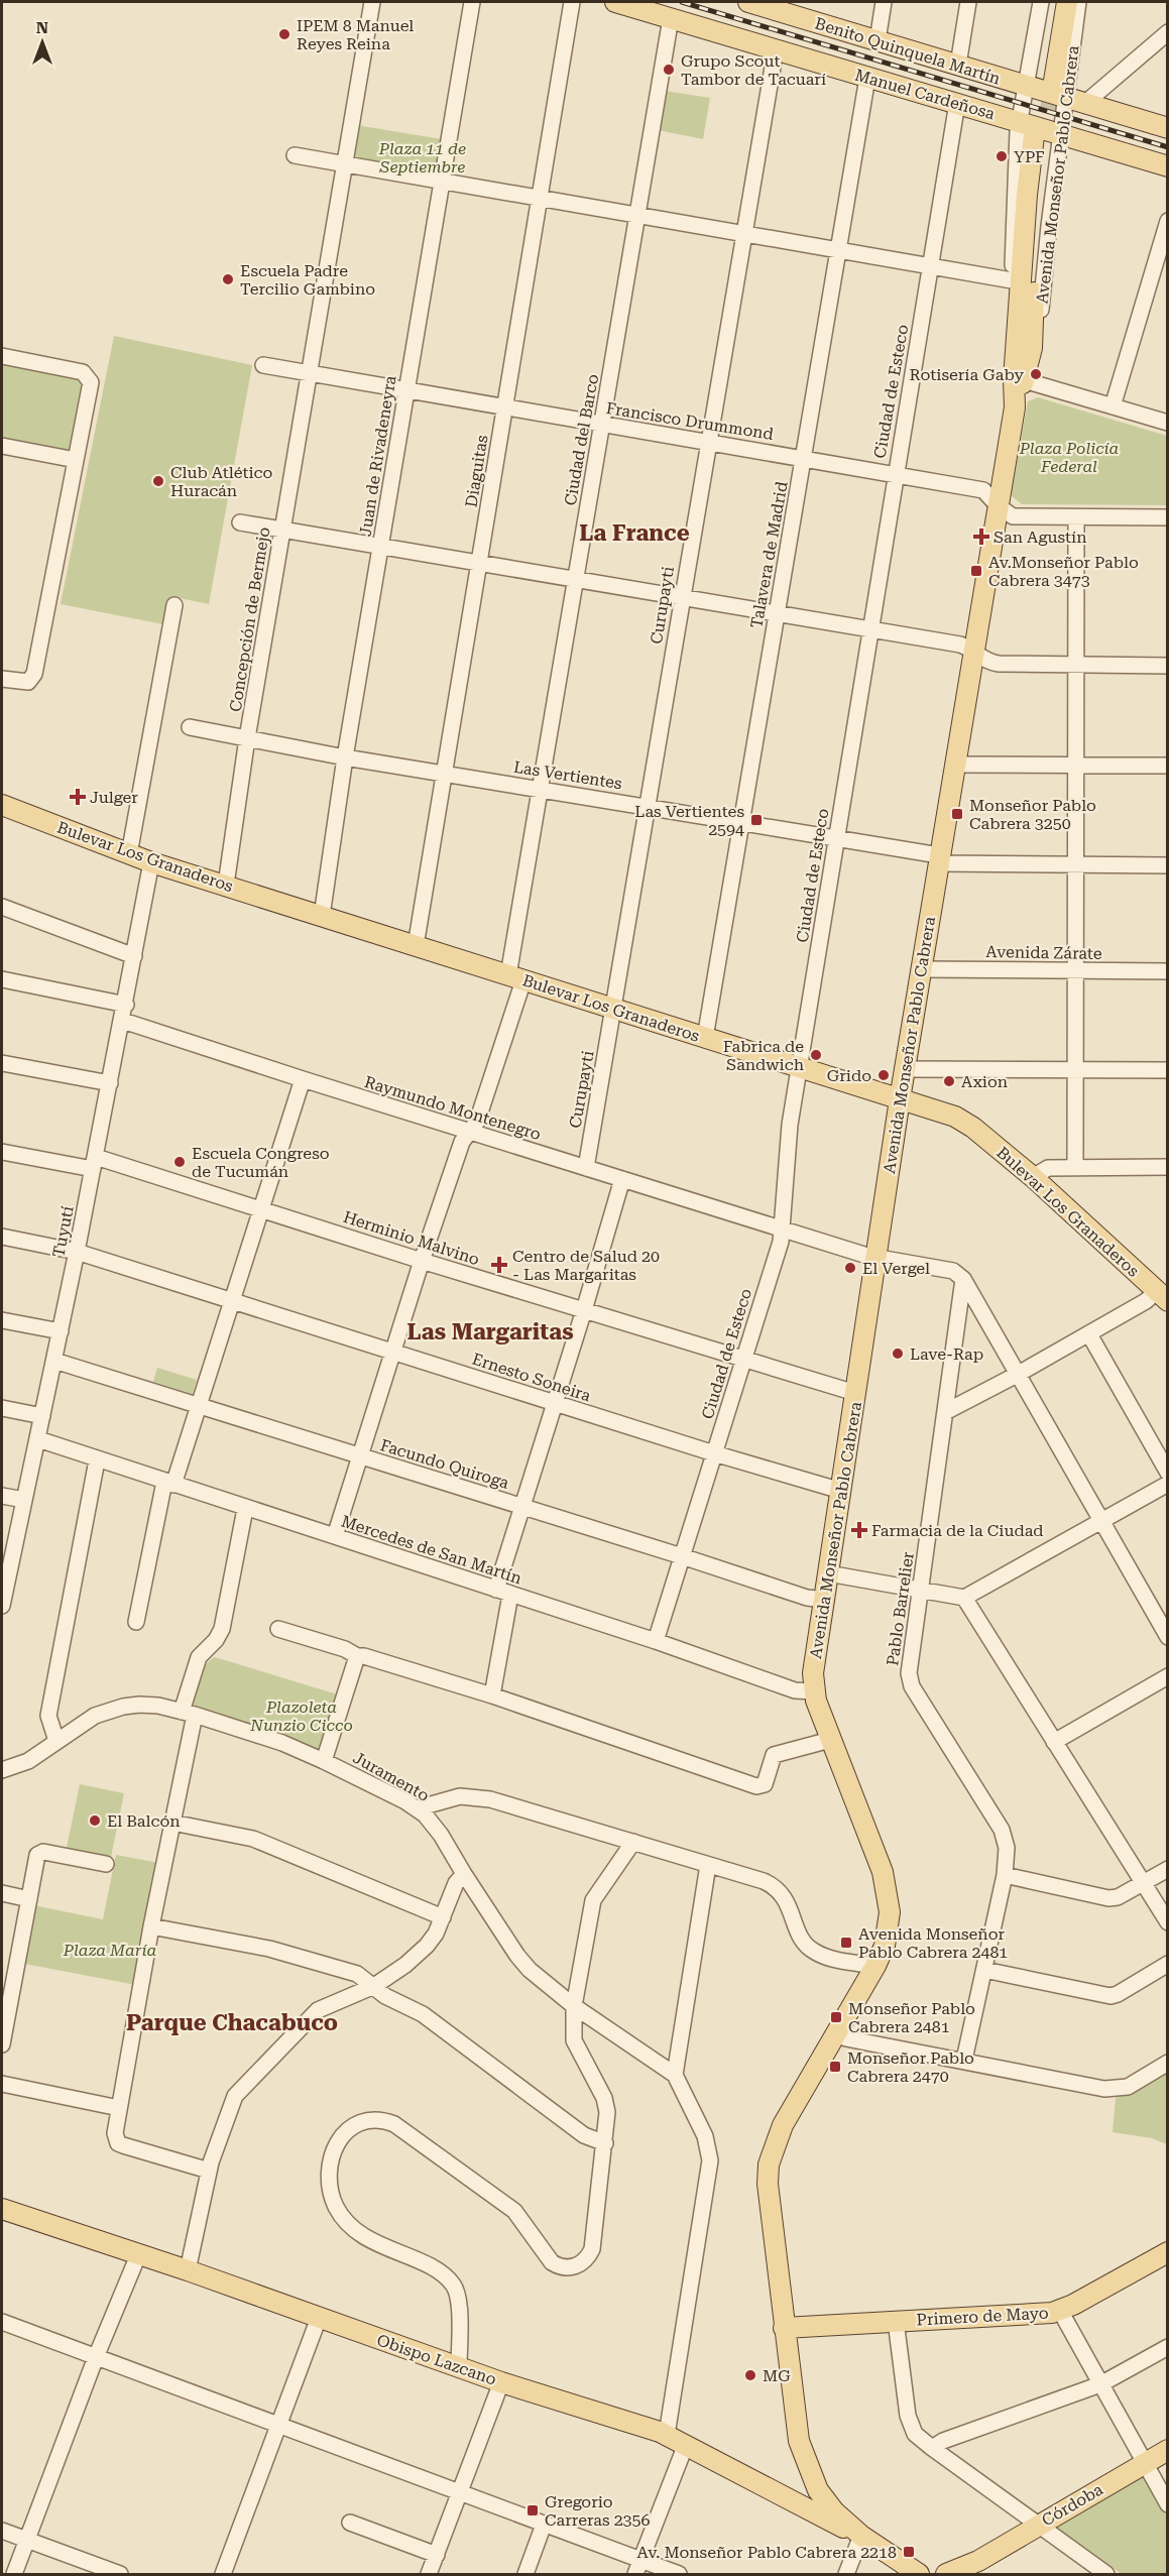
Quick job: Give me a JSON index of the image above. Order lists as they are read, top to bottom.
{
  "streets": {
    "main road": [
      "Benito Quinquela Martín",
      "Manuel Cardeñosa",
      "Avenida Monseñor Pablo Cabrera",
      "Bulevar Los Granaderos",
      "Primero de Mayo",
      "Obispo Lazcano",
      "Córdoba"
    ],
    "street": [
      "Ciudad de Esteco",
      "Francisco Drummond",
      "Ciudad del Barco",
      "Juan de Rivadeneyra",
      "Diaguitas",
      "Talavera de Madrid",
      "Curupayti",
      "Concepción de Bermejo",
      "Las Vertientes",
      "Avenida Zárate",
      "Raymundo Montenegro",
      "Tuyutí",
      "Herminio Malvino",
      "Ernesto Soneira",
      "Facundo Quiroga",
      "Mercedes de San Martín",
      "Pablo Barrelier",
      "Juramento"
    ]
  },
  "crossings": [
    ["Benito Quinquela Martín", "Avenida Monseñor Pablo Cabrera"],
    ["Manuel Cardeñosa", "Avenida Monseñor Pablo Cabrera"],
    ["Manuel Cardeñosa", "Ciudad de Esteco"],
    ["Manuel Cardeñosa", "Ciudad del Barco"],
    ["Manuel Cardeñosa", "Talavera de Madrid"],
    ["Manuel Cardeñosa", "Curupayti"],
    ["Avenida Monseñor Pablo Cabrera", "Francisco Drummond"],
    ["Avenida Monseñor Pablo Cabrera", "Las Vertientes"],
    ["Avenida Monseñor Pablo Cabrera", "Bulevar Los Granaderos"],
    ["Avenida Monseñor Pablo Cabrera", "Avenida Zárate"],
    ["Avenida Monseñor Pablo Cabrera", "Raymundo Montenegro"],
    ["Avenida Monseñor Pablo Cabrera", "Herminio Malvino"],
    ["Avenida Monseñor Pablo Cabrera", "Ernesto Soneira"],
    ["Avenida Monseñor Pablo Cabrera", "Facundo Quiroga"],
    ["Avenida Monseñor Pablo Cabrera", "Mercedes de San Martín"],
    ["Avenida Monseñor Pablo Cabrera", "Primero de Mayo"],
    ["Avenida Monseñor Pablo Cabrera", "Obispo Lazcano"],
    ["Ciudad de Esteco", "Francisco Drummond"],
    ["Ciudad de Esteco", "Las Vertientes"],
    ["Ciudad de Esteco", "Bulevar Los Granaderos"],
    ["Ciudad de Esteco", "Raymundo Montenegro"],
    ["Ciudad de Esteco", "Herminio Malvino"],
    ["Ciudad de Esteco", "Ernesto Soneira"],
    ["Ciudad de Esteco", "Facundo Quiroga"],
    ["Ciudad de Esteco", "Mercedes de San Martín"],
    ["Francisco Drummond", "Ciudad del Barco"],
    ["Francisco Drummond", "Juan de Rivadeneyra"],
    ["Francisco Drummond", "Diaguitas"],
    ["Francisco Drummond", "Talavera de Madrid"],
    ["Francisco Drummond", "Curupayti"],
    ["Francisco Drummond", "Concepción de Bermejo"],
    ["Ciudad del Barco", "Las Vertientes"],
    ["Ciudad del Barco", "Bulevar Los Granaderos"],
    ["Ciudad del Barco", "Raymundo Montenegro"],
    ["Ciudad del Barco", "Herminio Malvino"],
    ["Ciudad del Barco", "Ernesto Soneira"],
    ["Ciudad del Barco", "Facundo Quiroga"],
    ["Ciudad del Barco", "Mercedes de San Martín"],
    ["Juan de Rivadeneyra", "Las Vertientes"],
    ["Juan de Rivadeneyra", "Bulevar Los Granaderos"],
    ["Diaguitas", "Las Vertientes"],
    ["Diaguitas", "Bulevar Los Granaderos"],
    ["Talavera de Madrid", "Las Vertientes"],
    ["Talavera de Madrid", "Bulevar Los Granaderos"],
    ["Curupayti", "Las Vertientes"],
    ["Curupayti", "Bulevar Los Granaderos"],
    ["Curupayti", "Raymundo Montenegro"],
    ["Concepción de Bermejo", "Las Vertientes"],
    ["Concepción de Bermejo", "Bulevar Los Granaderos"],
    ["Bulevar Los Granaderos", "Tuyutí"],
    ["Raymundo Montenegro", "Tuyutí"],
    ["Raymundo Montenegro", "Pablo Barrelier"],
    ["Tuyutí", "Herminio Malvino"],
    ["Tuyutí", "Ernesto Soneira"],
    ["Tuyutí", "Facundo Quiroga"],
    ["Tuyutí", "Mercedes de San Martín"]
  ],
  "districts": ["La France", "Las Margaritas", "Parque Chacabuco"],
  "parks": [
    "Plaza 11 de Septiembre",
    "Plaza Policía Federal",
    "Plazoleta Nunzio Cicco",
    "Plaza María"
  ],
  "places": {
    "other": [
      "IPEM 8 Manuel Reyes Reina",
      "Grupo Scout Tambor de Tacuarí",
      "YPF",
      "Escuela Padre Tercilio Gambino",
      "Rotisería Gaby",
      "Club Atlético Huracán",
      "Fabrica de Sandwich",
      "Grido",
      "Axion",
      "Escuela Congreso de Tucumán",
      "El Vergel",
      "Lave-Rap",
      "El Balcón",
      "MG"
    ],
    "health": [
      "San Agustín",
      "Julger",
      "Centro de Salud 20 - Las Margaritas",
      "Farmacia de la Ciudad"
    ],
    "transit": [
      "Av.Monseñor Pablo Cabrera 3473",
      "Monseñor Pablo Cabrera 3250",
      "Las Vertientes 2594",
      "Avenida Monseñor Pablo Cabrera 2481",
      "Monseñor Pablo Cabrera 2481",
      "Monseñor Pablo Cabrera 2470",
      "Gregorio Carreras 2356",
      "Av. Monseñor Pablo Cabrera 2218"
    ]
  },
  "north": "top"
}
